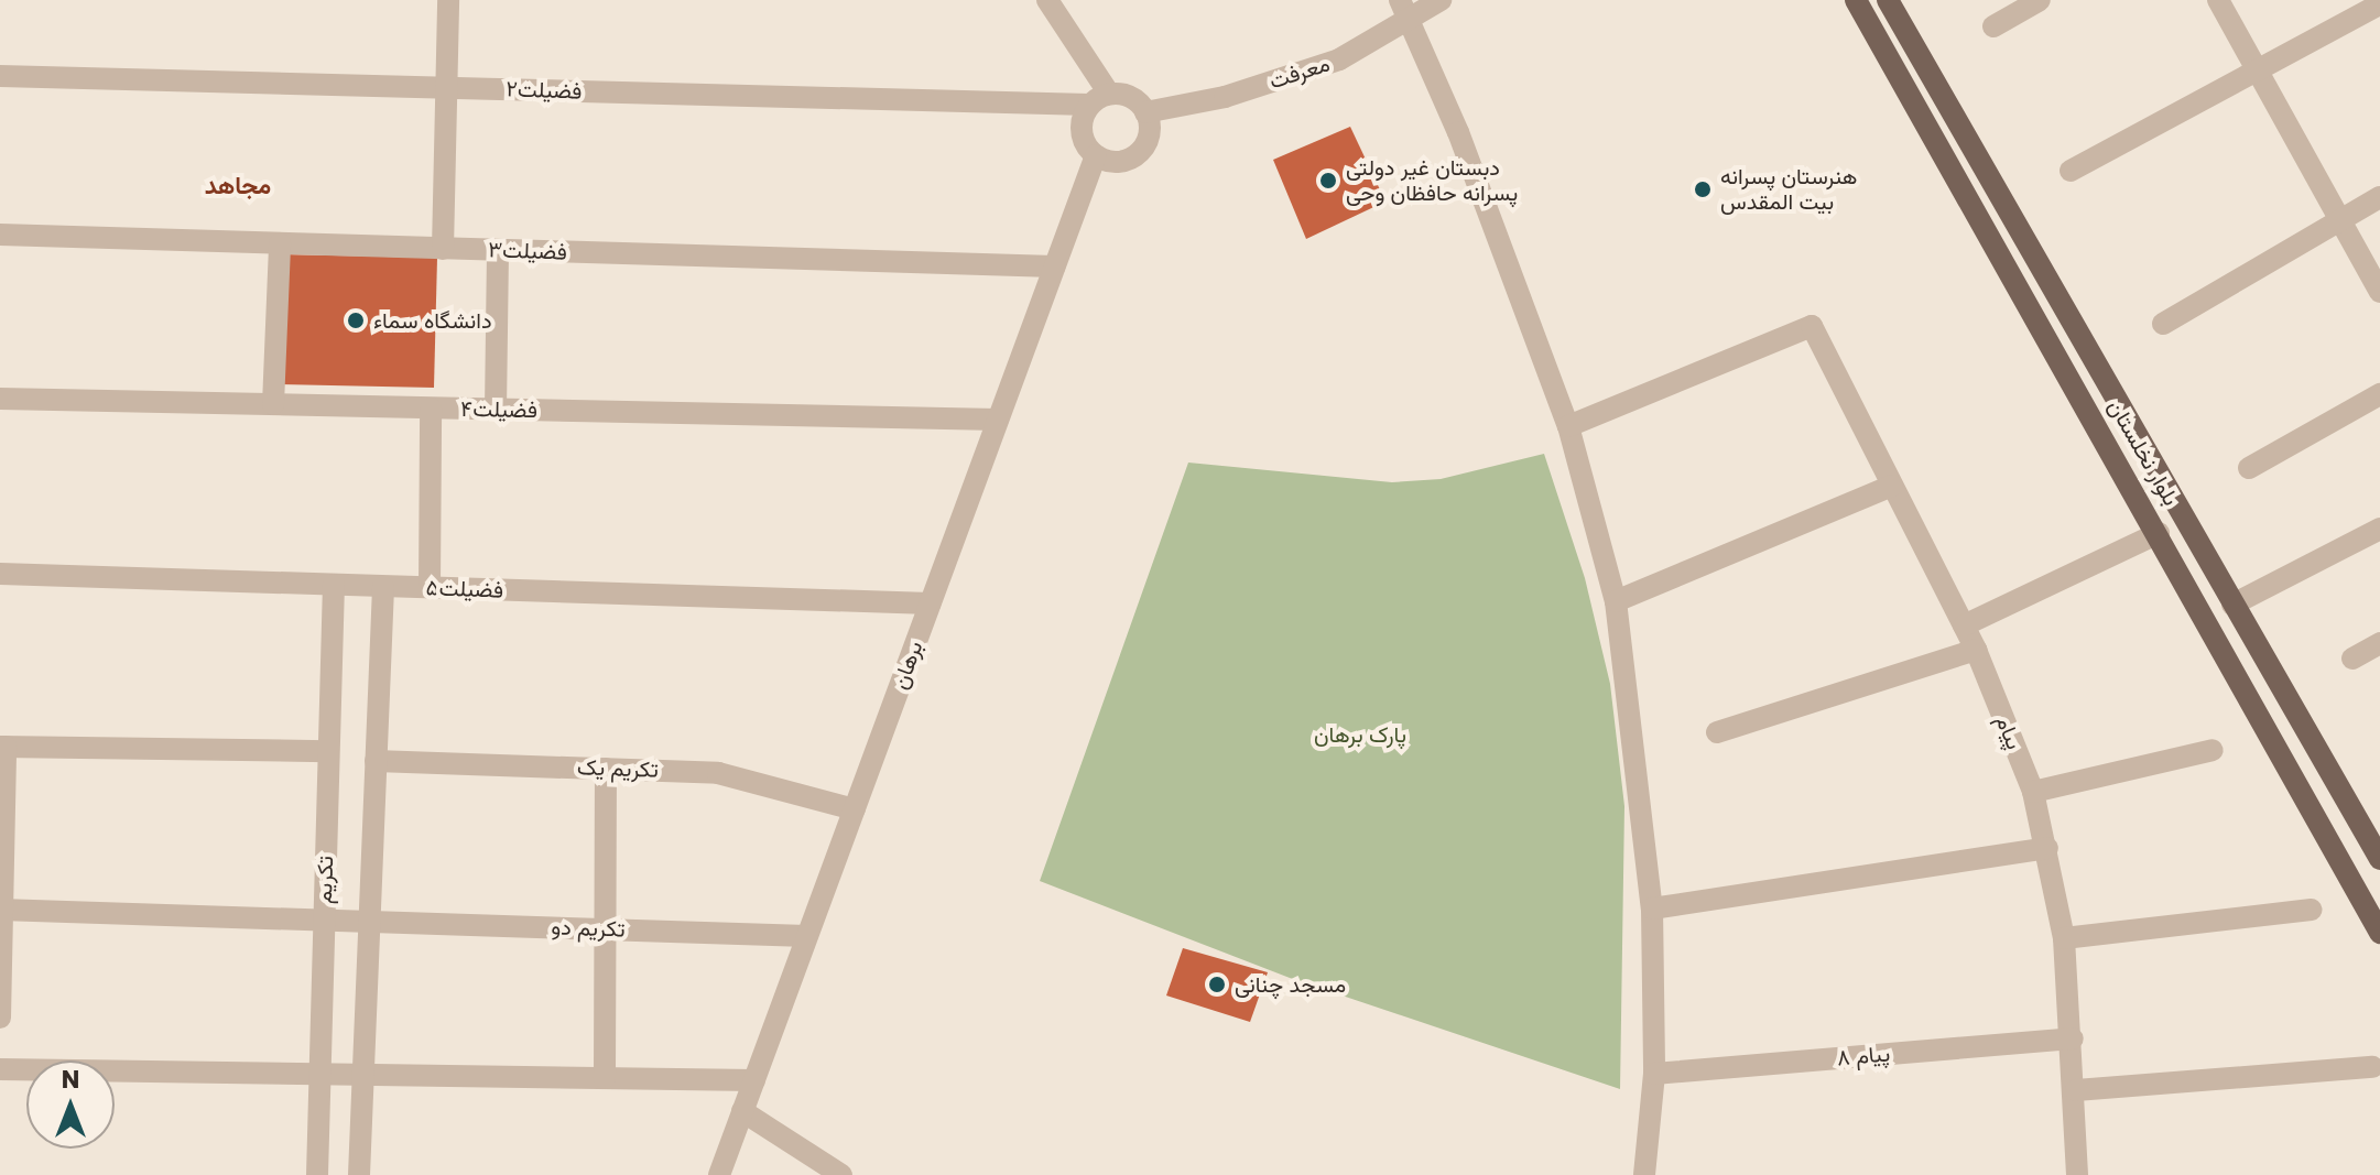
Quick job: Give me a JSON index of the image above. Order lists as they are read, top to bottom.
{
  "streets": {
    "main road": ["بلوار نخلستان"],
    "street": [
      "معرفت",
      "فضیلت۲",
      "فضیلت۳",
      "فضیلت۴",
      "فضیلت۵",
      "برهان",
      "پیام",
      "تکریم یک",
      "تکریم",
      "تکریم دو",
      "پیام ۸"
    ]
  },
  "crossings": [
    ["معرفت", "فضیلت۲"],
    ["معرفت", "برهان"],
    ["فضیلت۲", "برهان"],
    ["فضیلت۳", "برهان"],
    ["فضیلت۴", "برهان"],
    ["فضیلت۵", "برهان"],
    ["فضیلت۵", "تکریم"],
    ["برهان", "تکریم یک"],
    ["برهان", "تکریم دو"],
    ["پیام", "پیام ۸"],
    ["تکریم یک", "تکریم"],
    ["تکریم", "تکریم دو"]
  ],
  "districts": ["مجاهد"],
  "parks": ["پارک برهان"],
  "places": [
    "دبستان غیر دولتی پسرانه حافظان وحی",
    "هنرستان پسرانه بیت المقدس",
    "دانشگاه سماء",
    "مسجد چنانی"
  ],
  "north": "top"
}
